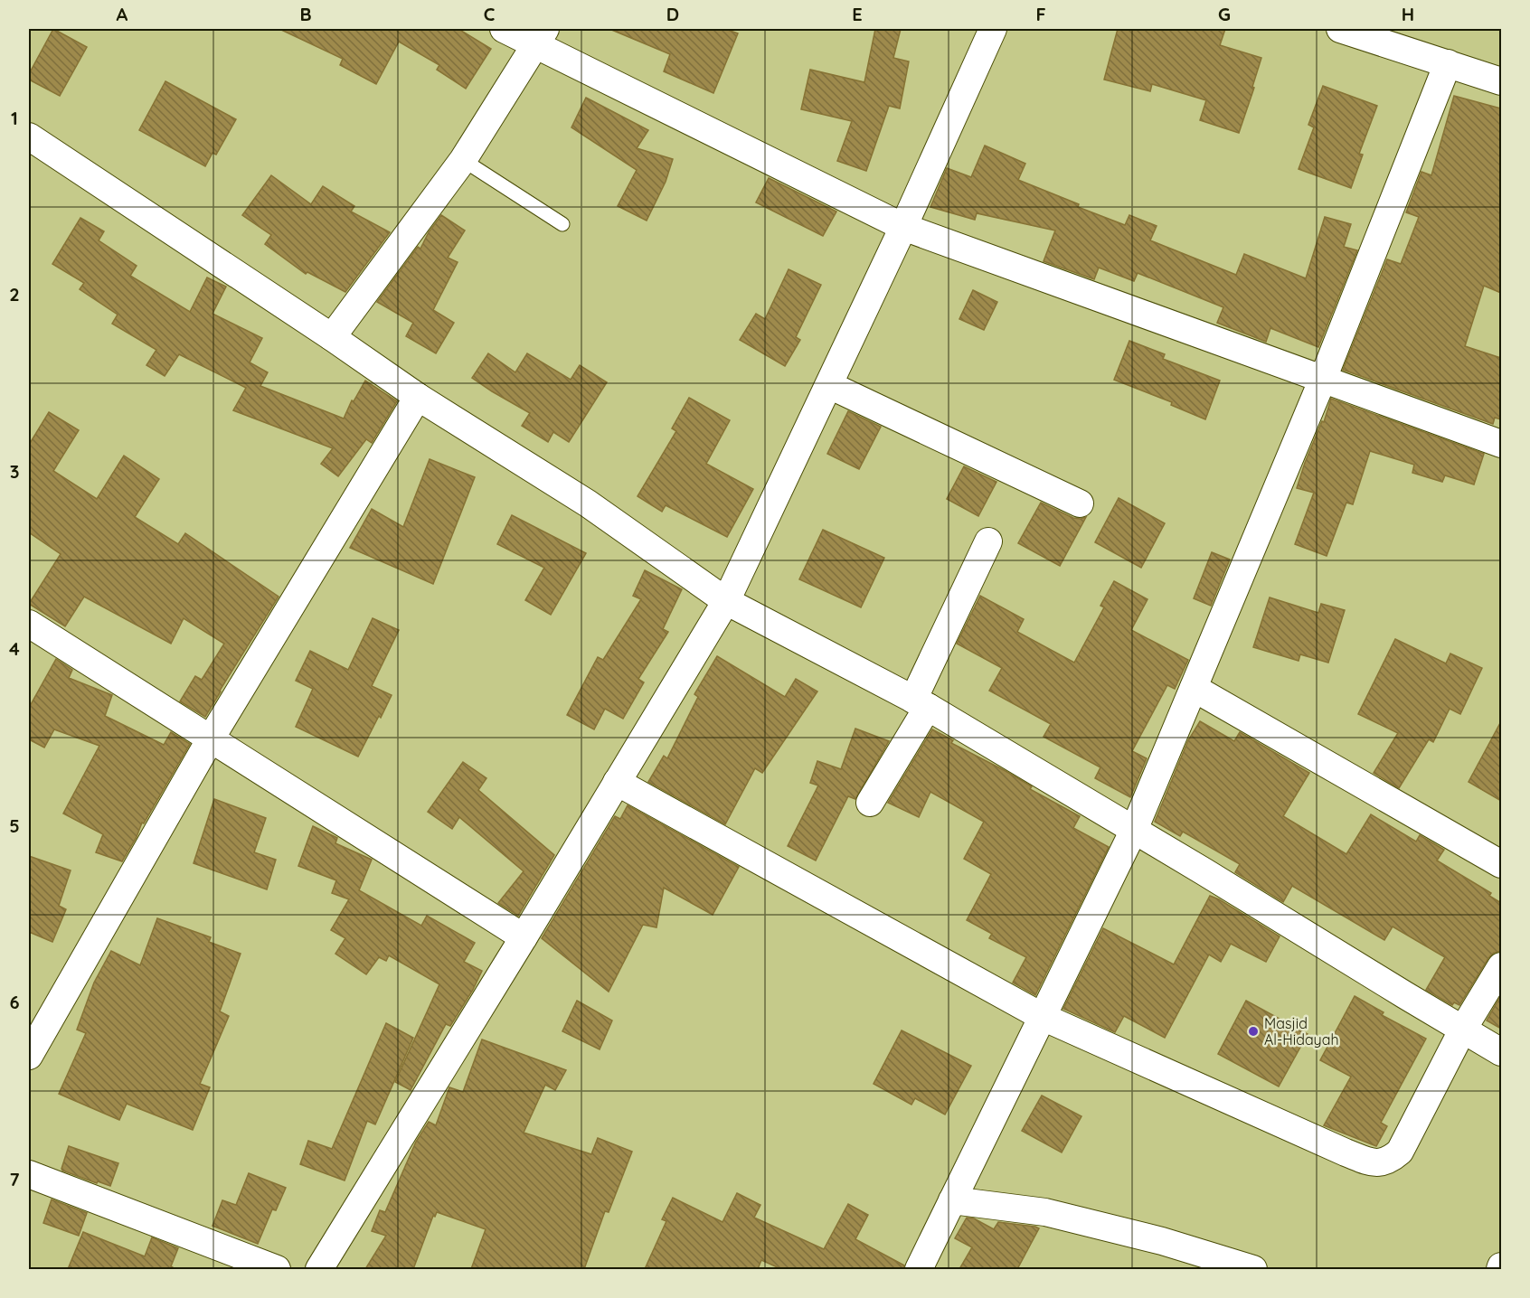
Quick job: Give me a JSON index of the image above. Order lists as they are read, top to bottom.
{
  "places": ["Masjid Al-Hidayah"],
  "grid": {
    "columns": [
      "A",
      "B",
      "C",
      "D",
      "E",
      "F",
      "G",
      "H"
    ],
    "rows": [
      "1",
      "2",
      "3",
      "4",
      "5",
      "6",
      "7"
    ]
  }
}
